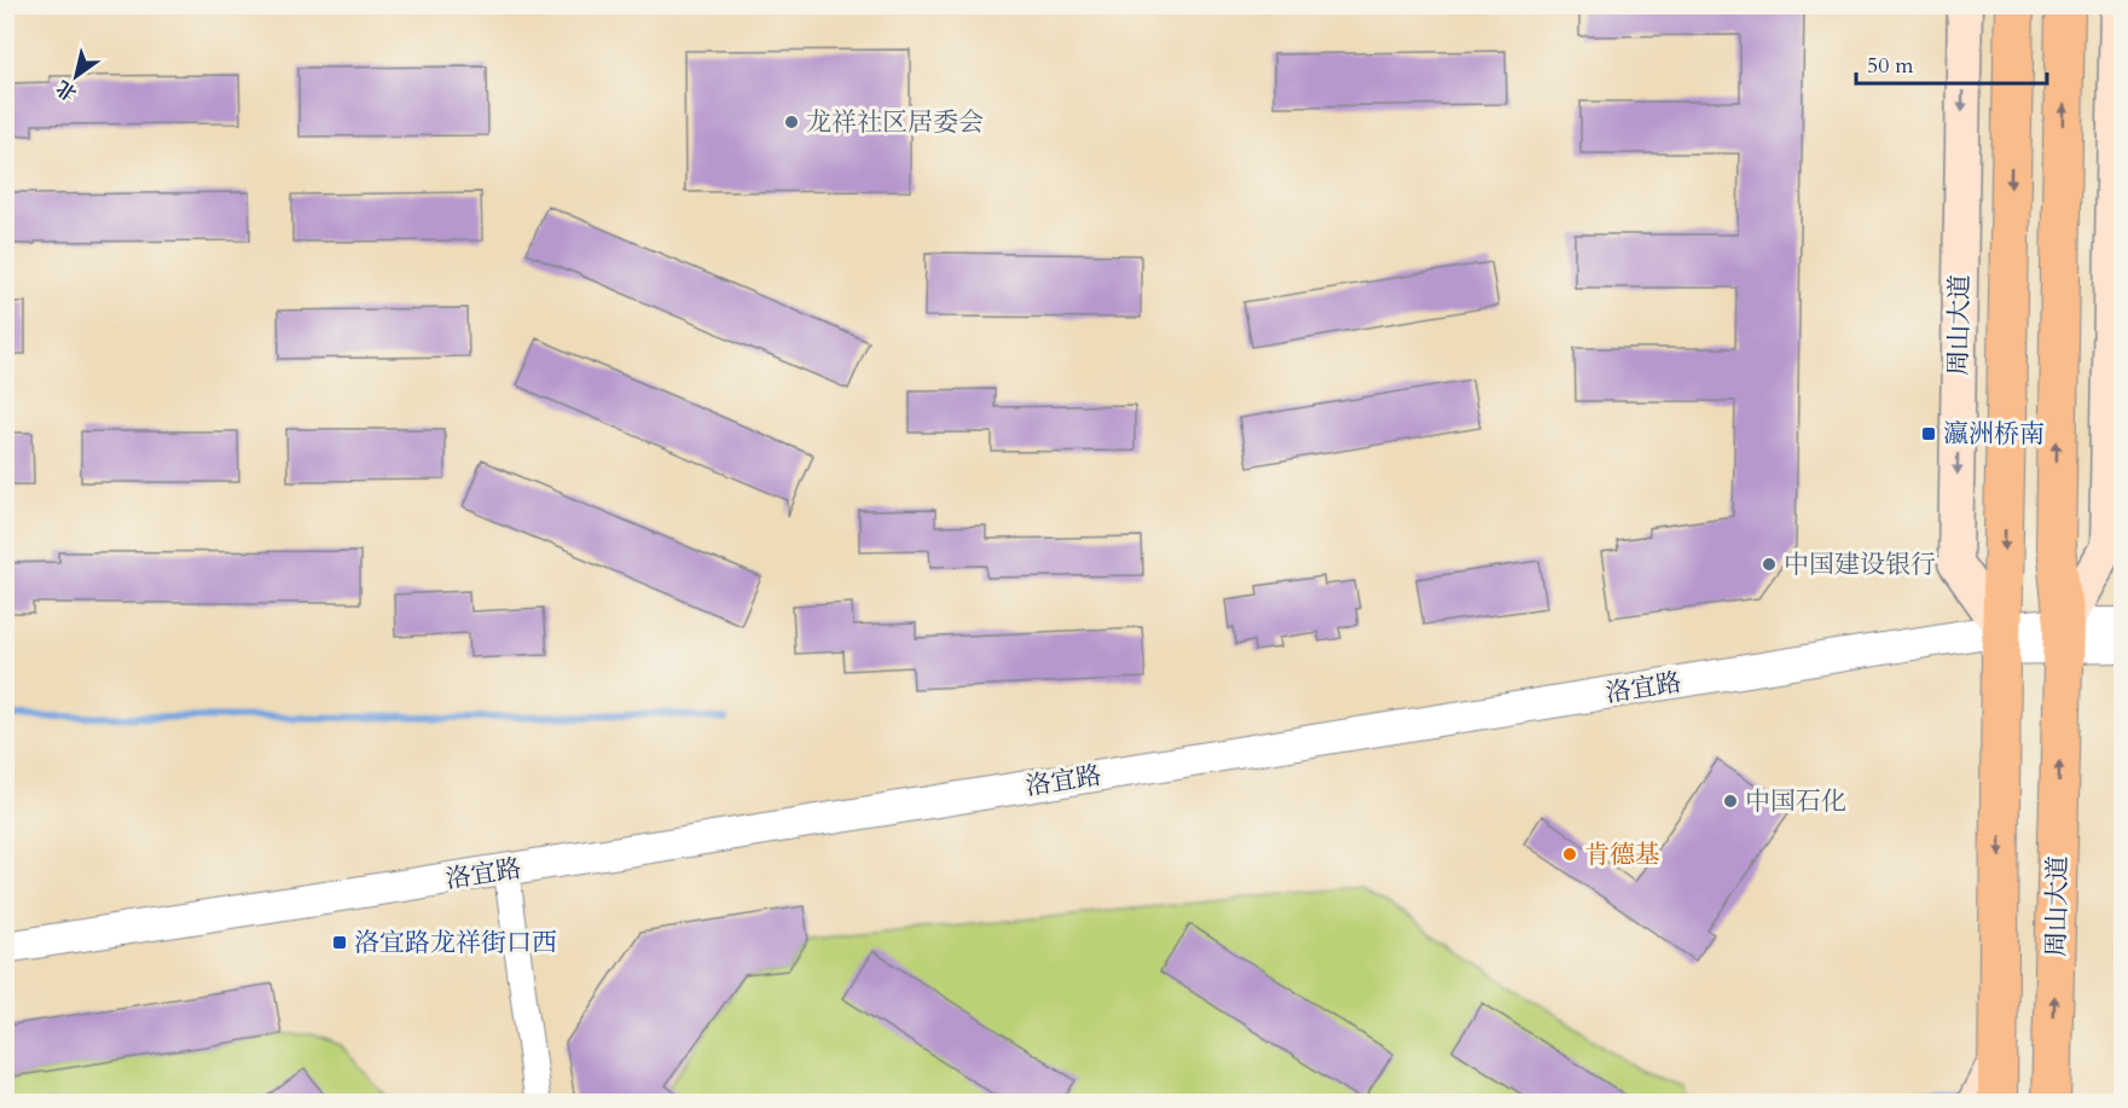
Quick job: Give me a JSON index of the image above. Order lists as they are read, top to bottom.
{
  "streets": {
    "main road": ["周山大道"],
    "street": ["洛宜路"]
  },
  "crossings": [
    ["周山大道", "洛宜路"]
  ],
  "places": {
    "other": [
      "龙祥社区居委会",
      "中国建设银行",
      "中国石化",
      "肯德基"
    ],
    "transit": ["瀛洲桥南", "洛宜路龙祥街口西"]
  },
  "scale_bar": "50 m",
  "north": "bottom left"
}
